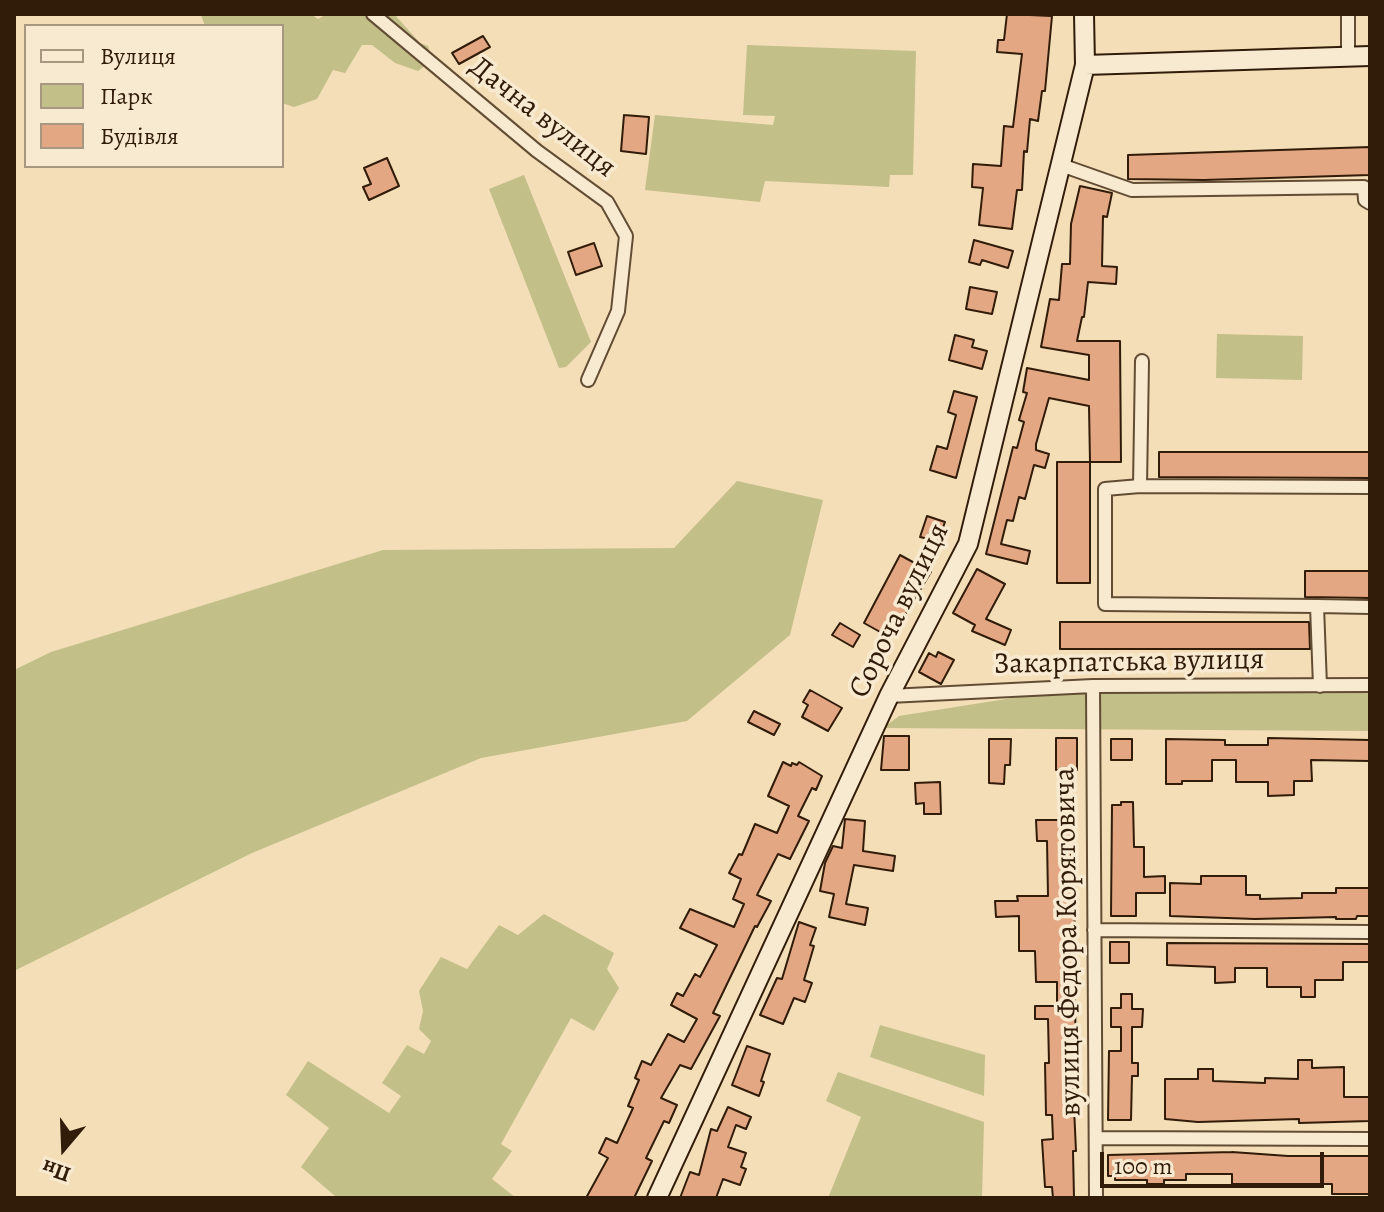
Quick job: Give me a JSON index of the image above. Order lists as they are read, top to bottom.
{
  "streets": {
    "main road": ["Сороча вулиця"],
    "street": ["Дачна вулиця", "Закарпатська вулиця", "вулиця Федора Корятовича"]
  },
  "crossings": [
    ["Сороча вулиця", "Закарпатська вулиця"],
    ["Закарпатська вулиця", "вулиця Федора Корятовича"]
  ],
  "legend": ["Вулиця", "Парк", "Будівля"],
  "scale_bar": "100 m",
  "north": "bottom"
}
